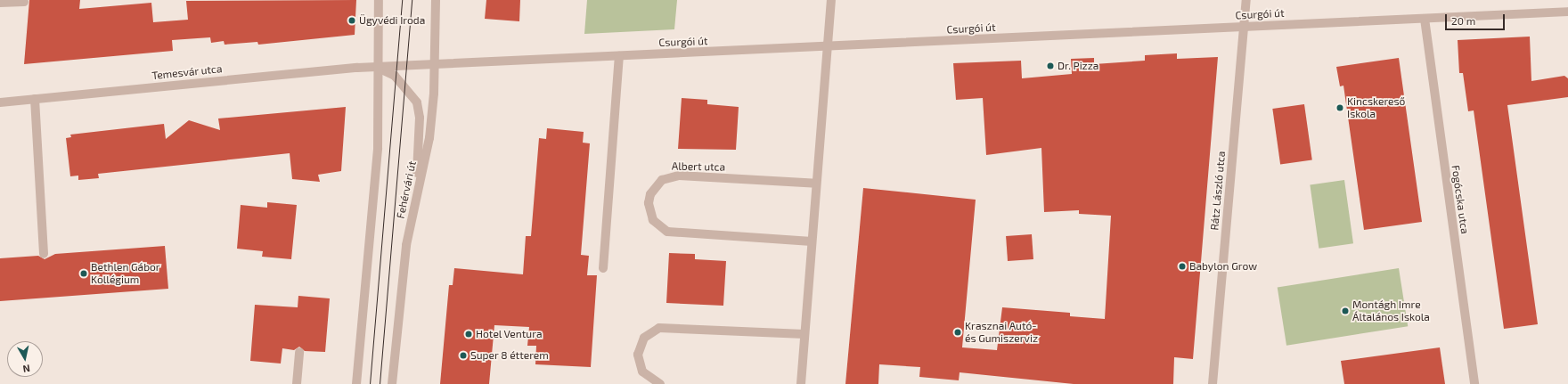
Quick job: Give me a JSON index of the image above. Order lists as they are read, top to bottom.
{
  "streets": {
    "street": [
      "Csurgói út",
      "Temesvár utca",
      "Albert utca",
      "Fehérvári út",
      "Rátz László utca",
      "Fogócska utca"
    ]
  },
  "crossings": [
    ["Csurgói út", "Temesvár utca"],
    ["Csurgói út", "Fehérvári út"],
    ["Csurgói út", "Rátz László utca"],
    ["Csurgói út", "Fogócska utca"]
  ],
  "places": [
    "Ügyvédi Iroda",
    "Dr. Pizza",
    "Kincskereső Iskola",
    "Babylon Grow",
    "Bethlen Gábor Kollégium",
    "Montágh Imre Általános Iskola",
    "Krasznai Autó- és Gumiszerviz",
    "Hotel Ventura",
    "Super 8 étterem"
  ],
  "scale_bar": "20 m",
  "north": "bottom"
}
